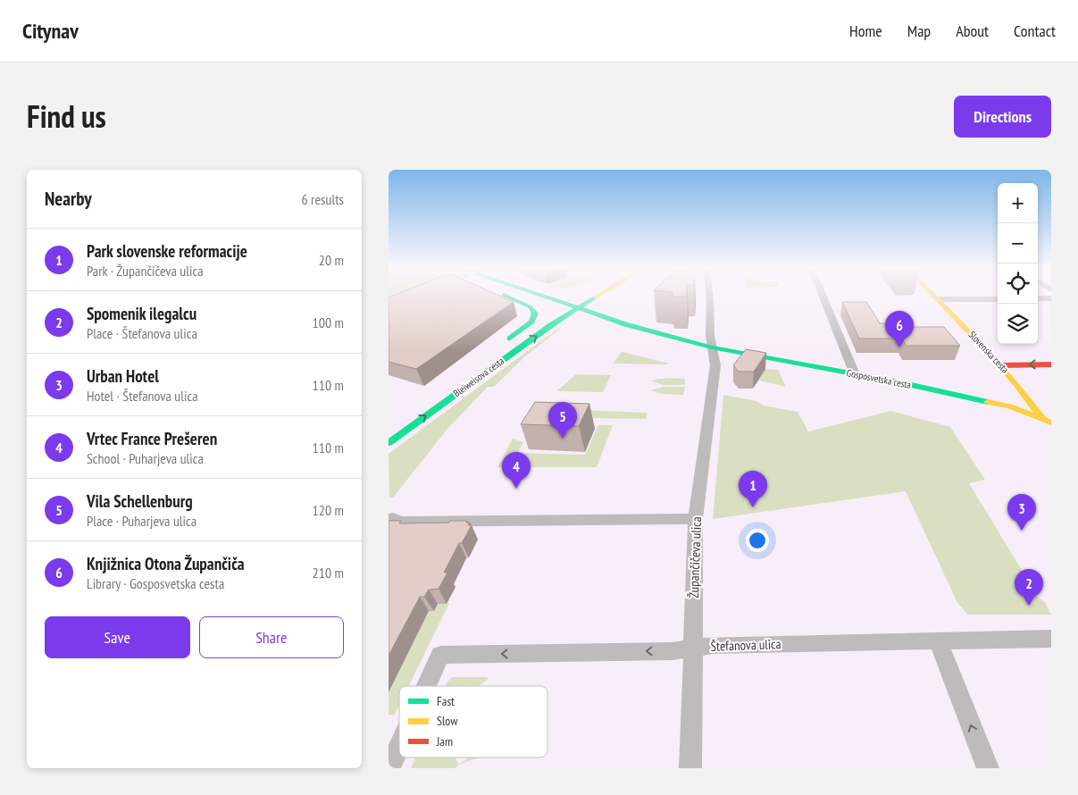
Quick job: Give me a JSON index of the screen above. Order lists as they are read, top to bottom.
{
  "streets": {
    "main road": ["Slovenska cesta", "Bleiweisova cesta", "Gosposvetska cesta"],
    "street": ["Župančičeva ulica", "Štefanova ulica"]
  },
  "crossings": [
    ["Slovenska cesta", "Gosposvetska cesta"],
    ["Bleiweisova cesta", "Gosposvetska cesta"],
    ["Gosposvetska cesta", "Župančičeva ulica"],
    ["Župančičeva ulica", "Štefanova ulica"]
  ],
  "one_way": ["Bleiweisova cesta", "Štefanova ulica"],
  "legend": ["Fast", "Slow", "Jam"],
  "page": {
    "header": "Citynav",
    "nav": [
      "Home",
      "Map",
      "About",
      "Contact"
    ],
    "title": "Find us",
    "buttons": [
      "Directions",
      ["Save", "Share"]
    ],
    "heading": ["Nearby", "6 results"],
    "map_buttons": ["+", "−"],
    "list": [
      {
        "mark": "1",
        "name": "Park slovenske reformacije",
        "note": "Park · Župančičeva ulica",
        "value": "20 m"
      },
      {
        "mark": "2",
        "name": "Spomenik ilegalcu",
        "note": "Place · Štefanova ulica",
        "value": "100 m"
      },
      {
        "mark": "3",
        "name": "Urban Hotel",
        "note": "Hotel · Štefanova ulica",
        "value": "110 m"
      },
      {
        "mark": "4",
        "name": "Vrtec France Prešeren",
        "note": "School · Puharjeva ulica",
        "value": "110 m"
      },
      {
        "mark": "5",
        "name": "Vila Schellenburg",
        "note": "Place · Puharjeva ulica",
        "value": "120 m"
      },
      {
        "mark": "6",
        "name": "Knjižnica Otona Župančiča",
        "note": "Library · Gosposvetska cesta",
        "value": "210 m"
      }
    ],
    "pins": [
      "6",
      "5",
      "4",
      "1",
      "3",
      "2"
    ]
  }
}
